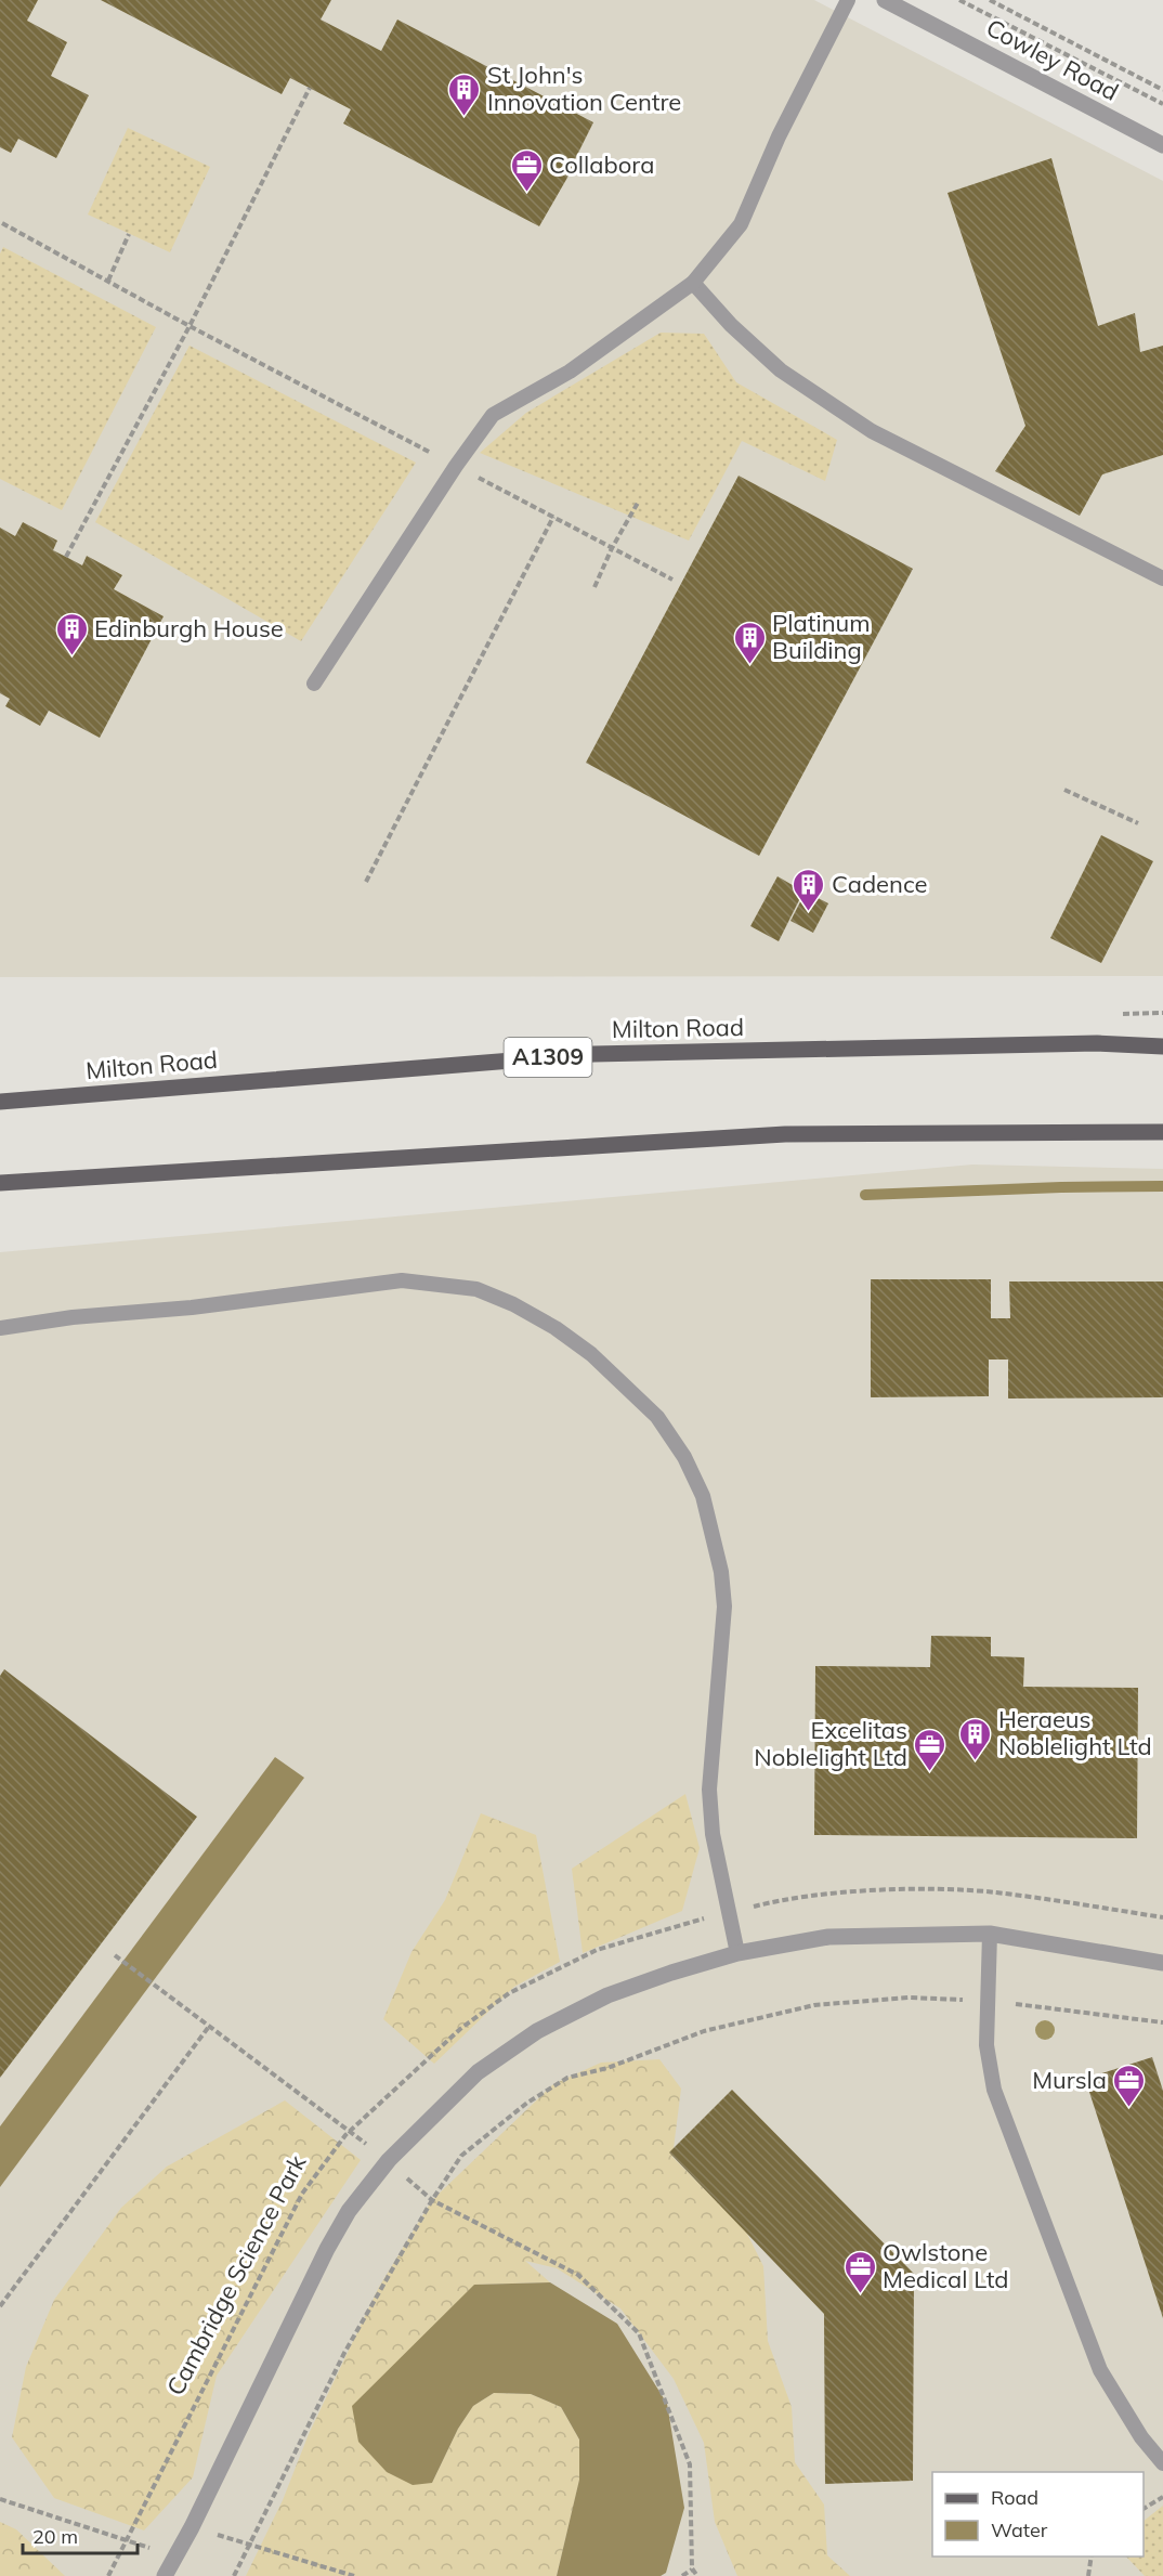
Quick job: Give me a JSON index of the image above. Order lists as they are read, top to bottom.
{
  "streets": {
    "main road": ["Milton Road", "A1309"],
    "street": ["Cowley Road"],
    "path": ["Cambridge Science Park"]
  },
  "crossings": [
    ["Milton Road", "A1309"]
  ],
  "places": {
    "building": [
      "St John's Innovation Centre",
      "Edinburgh House",
      "Platinum Building",
      "Cadence",
      "Heraeus Noblelight Ltd"
    ],
    "office": [
      "Collabora",
      "Excelitas Noblelight Ltd",
      "Mursla",
      "Owlstone Medical Ltd"
    ]
  },
  "legend": ["Road", "Water"],
  "scale_bar": "20 m"
}
